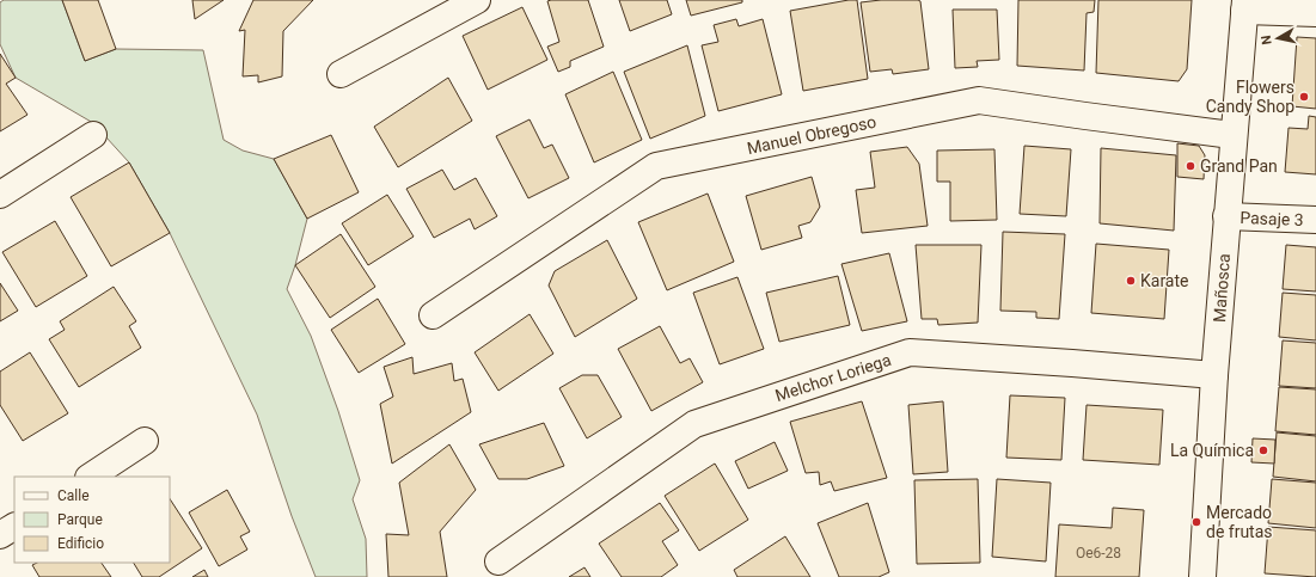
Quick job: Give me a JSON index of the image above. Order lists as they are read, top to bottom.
{
  "streets": {
    "street": [
      "Manuel Obregoso",
      "Pasaje 3",
      "Mañosca",
      "Melchor Loriega"
    ]
  },
  "crossings": [
    ["Manuel Obregoso", "Mañosca"],
    ["Pasaje 3", "Mañosca"],
    ["Mañosca", "Melchor Loriega"]
  ],
  "places": [
    "Flowers Candy Shop",
    "Grand Pan",
    "Karate",
    "La Química",
    "Mercado de frutas"
  ],
  "house_numbers": ["Oe6-28"],
  "legend": ["Calle", "Parque", "Edificio"],
  "north": "left"
}
